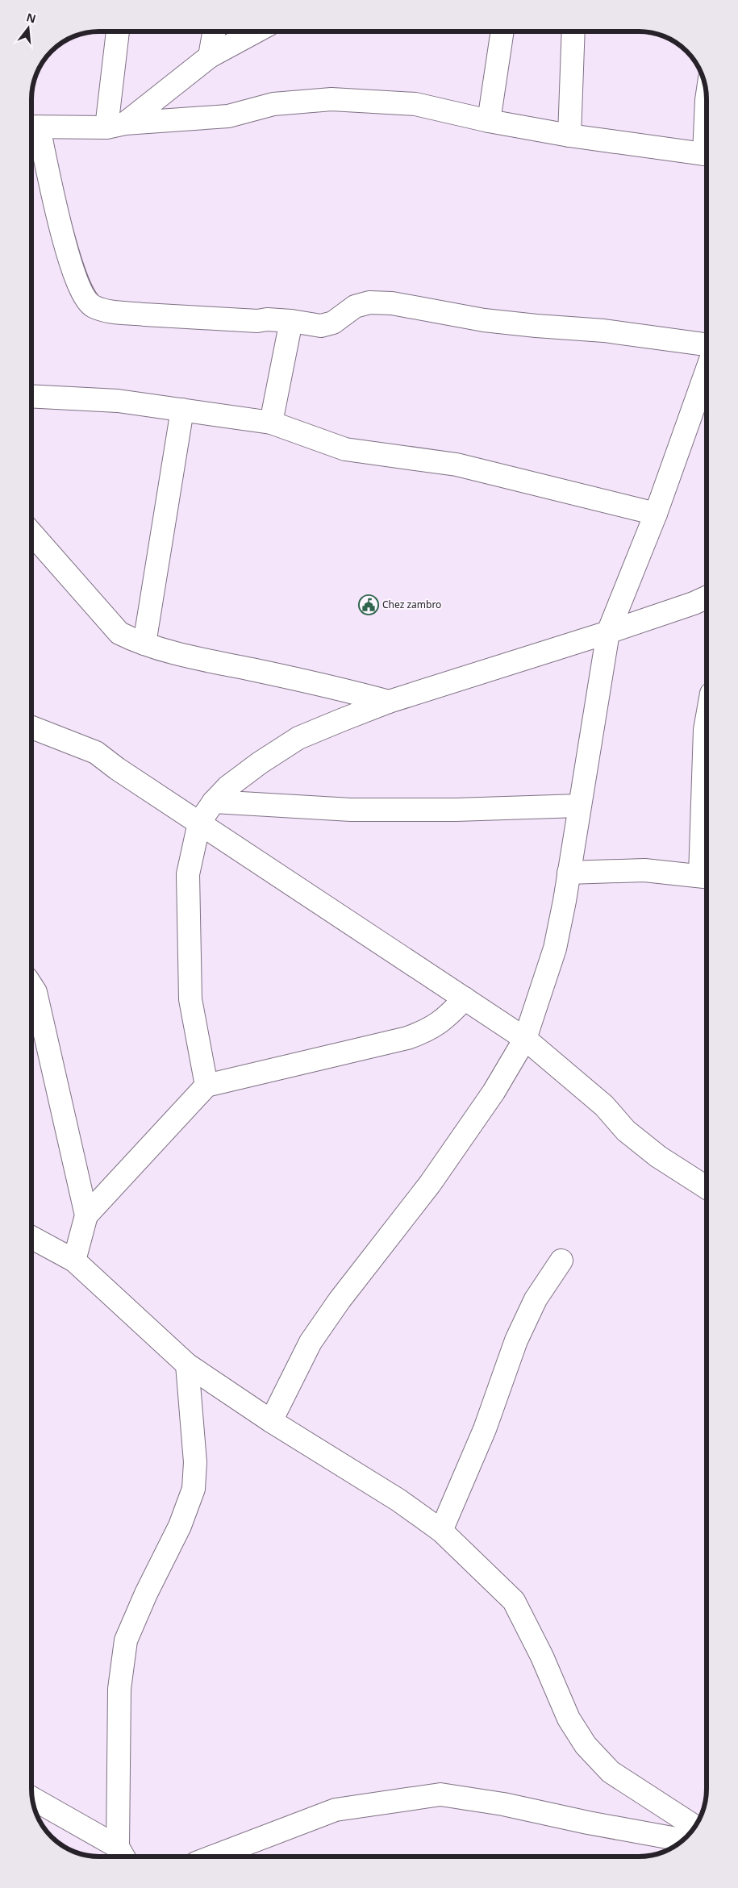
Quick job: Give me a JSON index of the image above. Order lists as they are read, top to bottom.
{
  "places": {
    "public building": ["Chez zambro"]
  },
  "north": "top"
}
